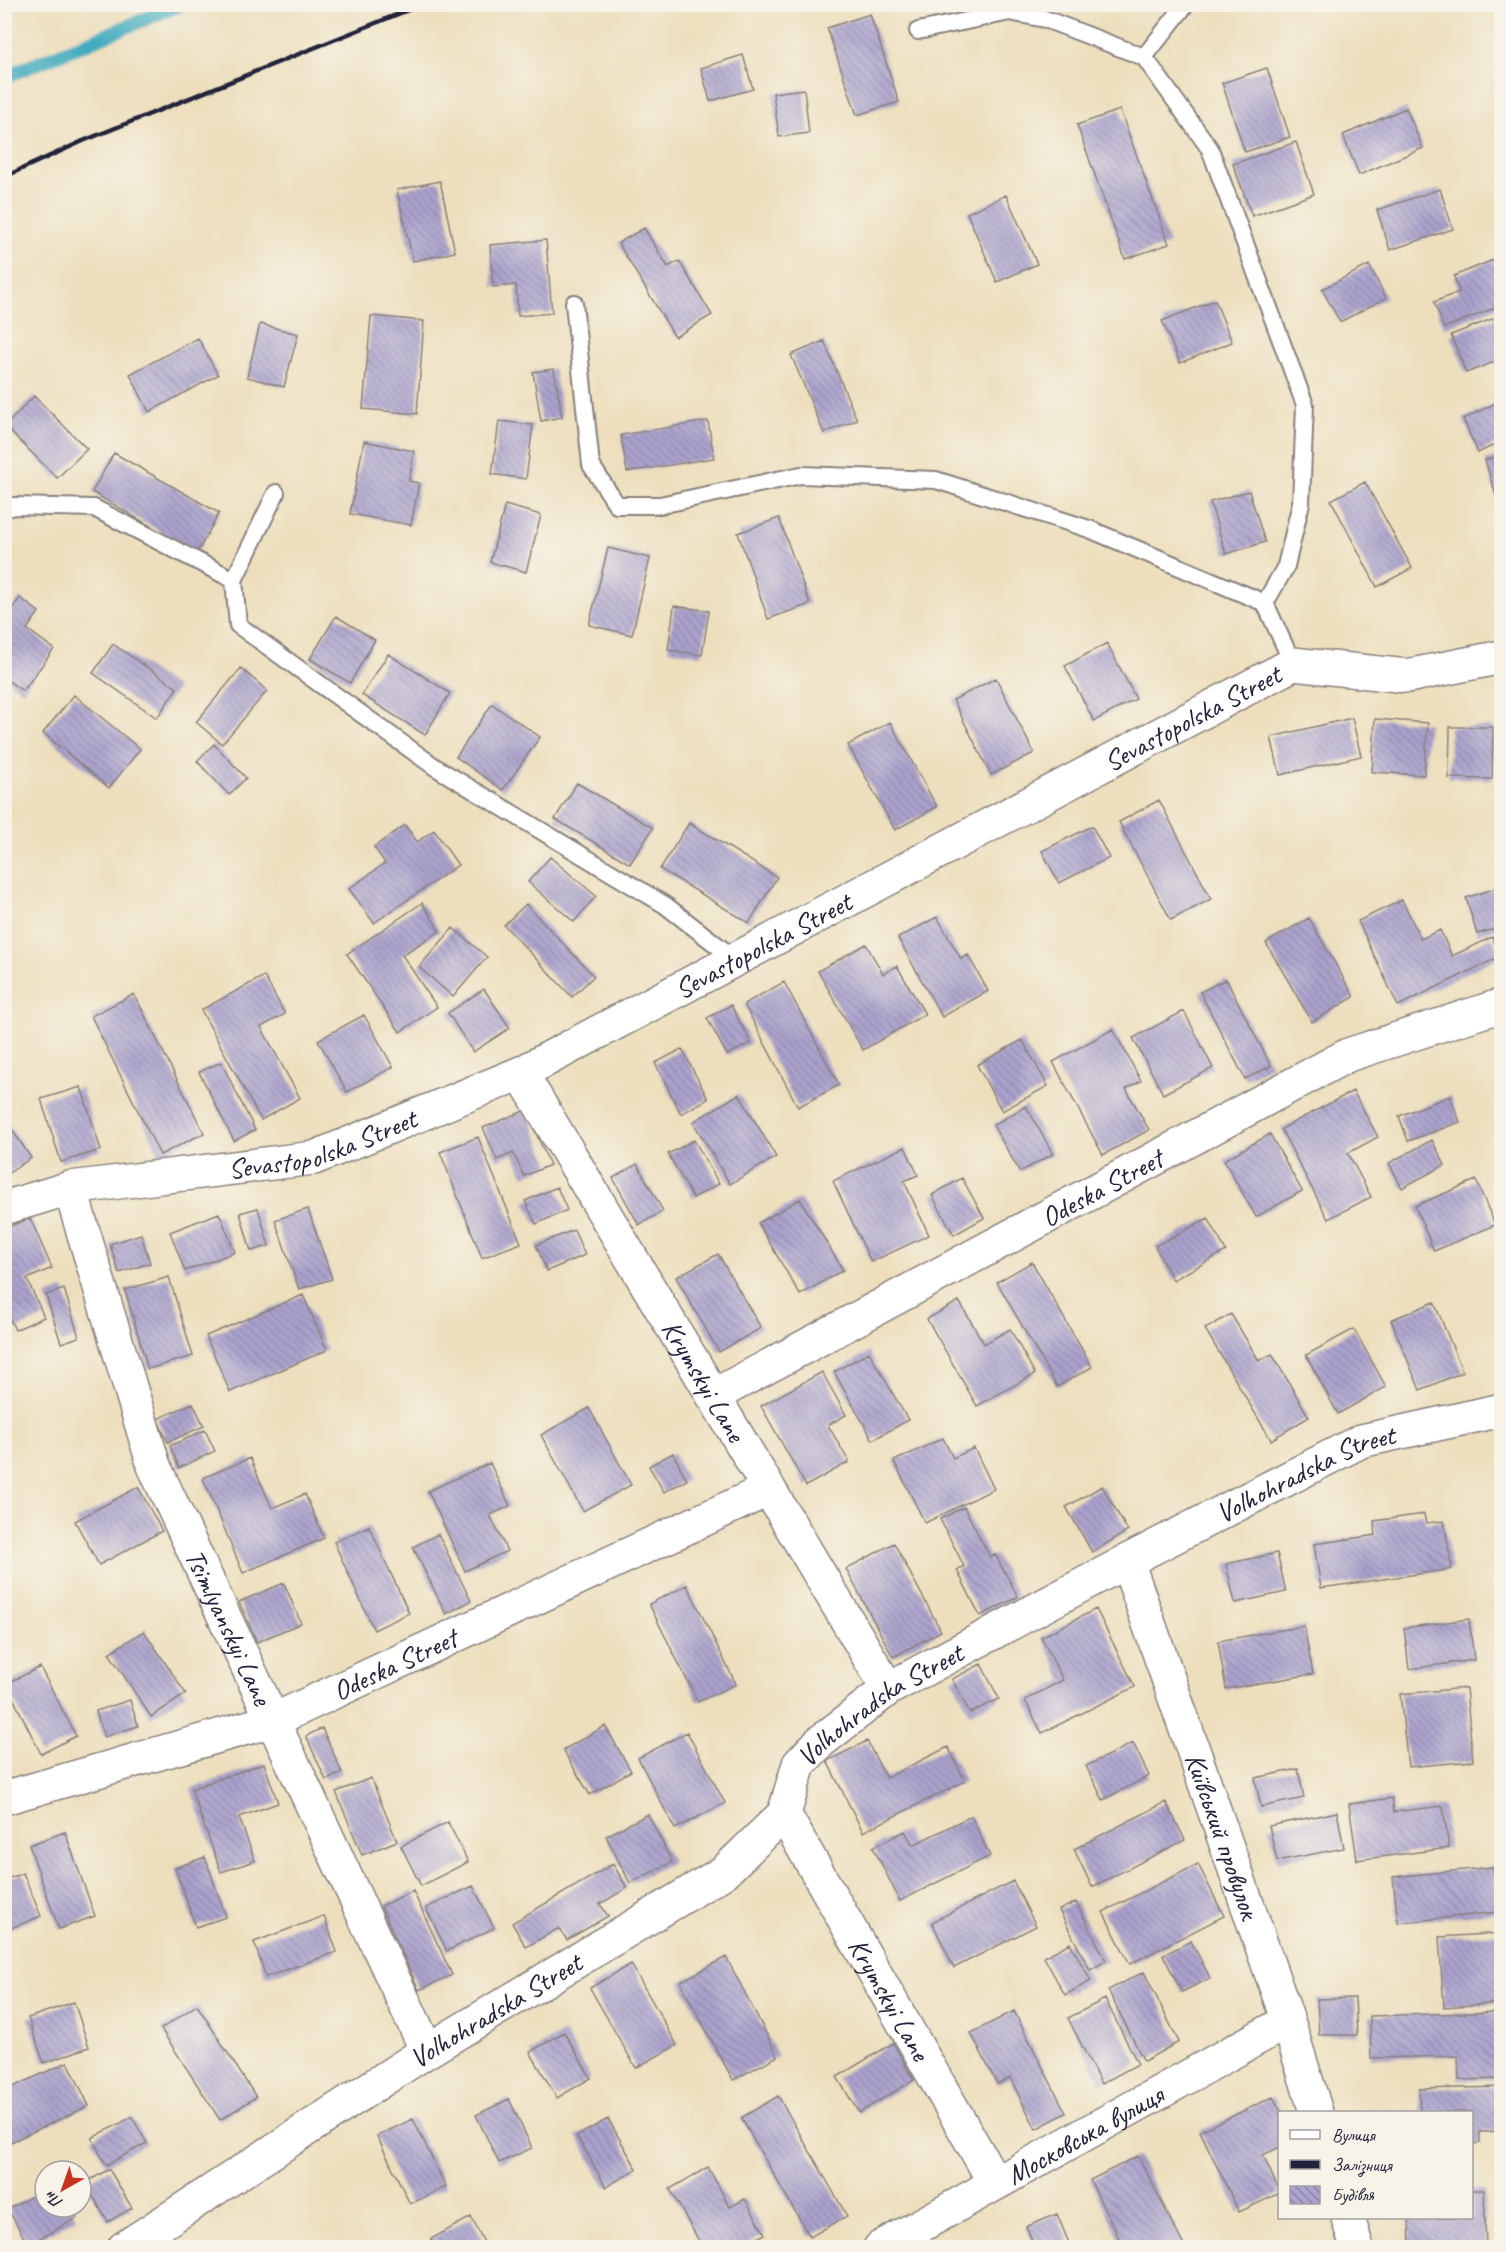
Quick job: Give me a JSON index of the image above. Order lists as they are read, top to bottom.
{
  "streets": {
    "street": [
      "Sevastopolska Street",
      "Odeska Street",
      "Krymskyi Lane",
      "Volhohradska Street",
      "Tsimlyanskyi Lane",
      "Київський провулок",
      "Московська вулиця"
    ]
  },
  "crossings": [
    ["Sevastopolska Street", "Krymskyi Lane"],
    ["Sevastopolska Street", "Tsimlyanskyi Lane"],
    ["Odeska Street", "Krymskyi Lane"],
    ["Odeska Street", "Tsimlyanskyi Lane"],
    ["Krymskyi Lane", "Volhohradska Street"],
    ["Krymskyi Lane", "Московська вулиця"],
    ["Volhohradska Street", "Tsimlyanskyi Lane"],
    ["Volhohradska Street", "Київський провулок"],
    ["Київський провулок", "Московська вулиця"]
  ],
  "legend": ["Вулиця", "Залізниця", "Будівля"],
  "north": "bottom left"
}
